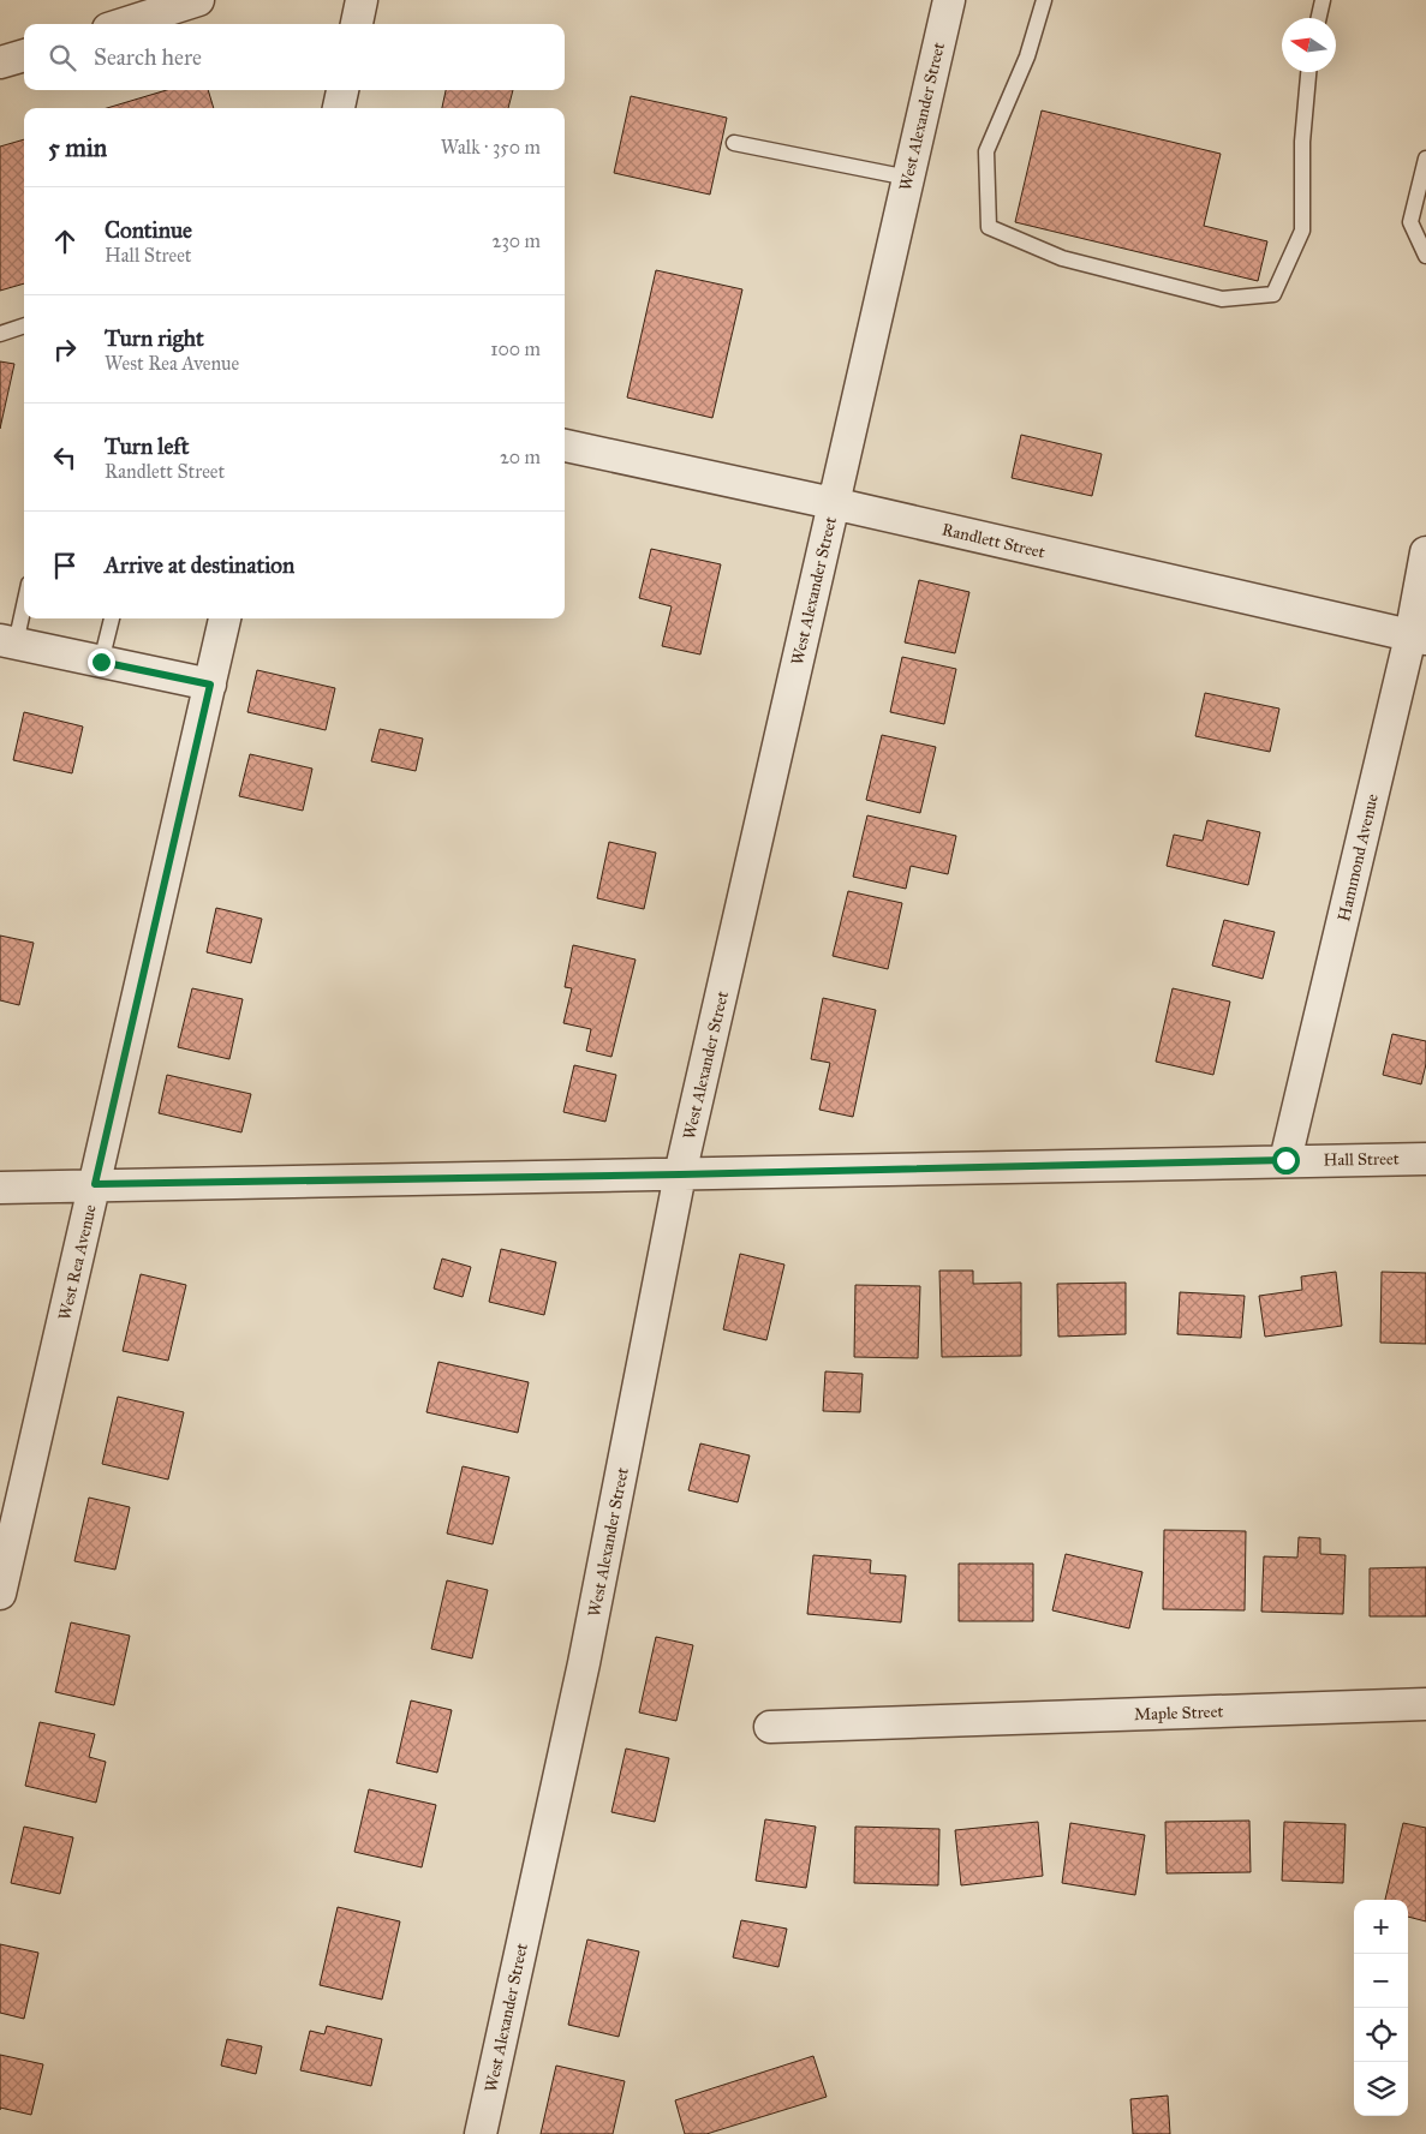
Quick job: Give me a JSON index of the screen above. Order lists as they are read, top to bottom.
{
  "streets": {
    "street": [
      "West Alexander Street",
      "Randlett Street",
      "Hammond Avenue",
      "Hall Street",
      "West Rea Avenue",
      "Maple Street"
    ]
  },
  "crossings": [
    ["West Alexander Street", "Randlett Street"],
    ["West Alexander Street", "Hall Street"],
    ["Randlett Street", "Hammond Avenue"],
    ["Hammond Avenue", "Hall Street"],
    ["Hall Street", "West Rea Avenue"]
  ],
  "north": "left",
  "page": {
    "search": "Search here",
    "heading": ["5 min", "Walk · 350 m"],
    "list": [
      ["Continue", "Hall Street", "230 m"],
      ["Turn right", "West Rea Avenue", "100 m"],
      ["Turn left", "Randlett Street", "20 m"],
      "Arrive at destination"
    ],
    "map_buttons": ["+", "−"]
  }
}
